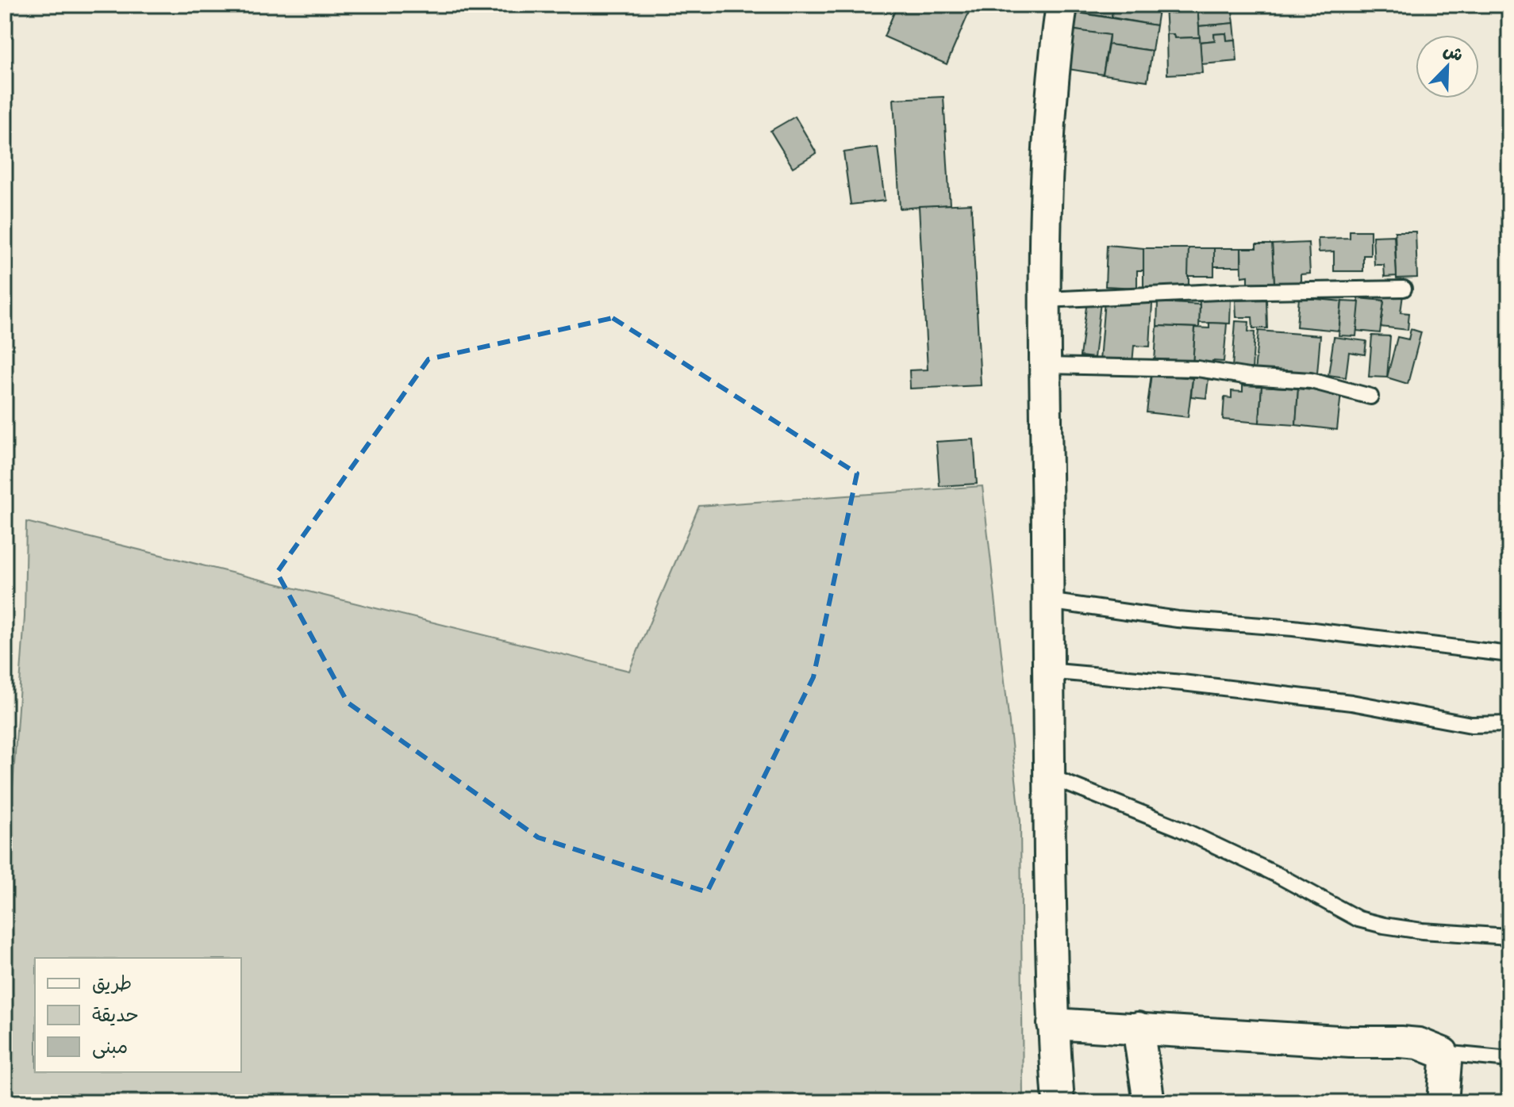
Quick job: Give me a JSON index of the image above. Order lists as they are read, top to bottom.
{
  "legend": ["طريق", "حديقة", "مبنى"],
  "north": "top right"
}
